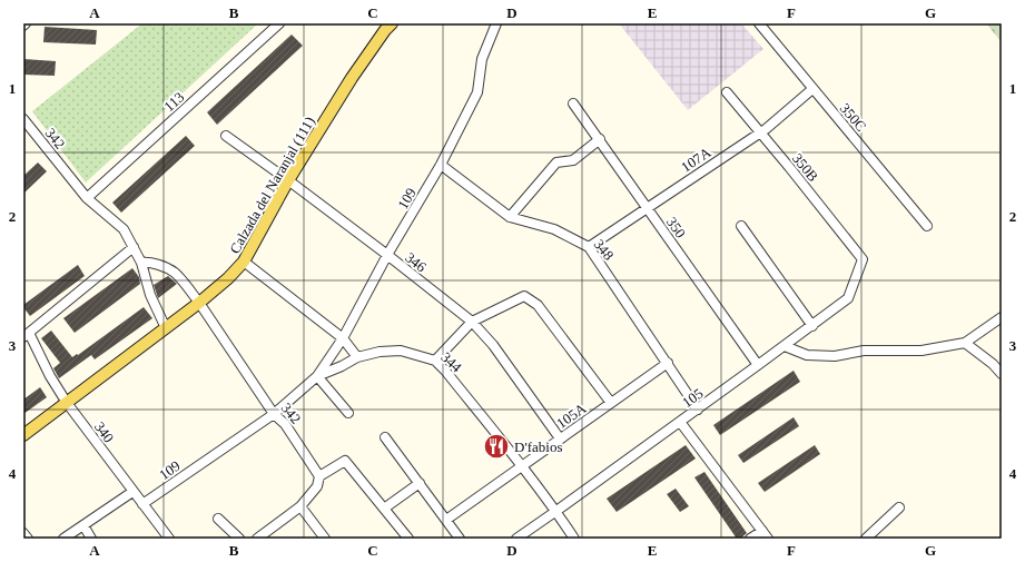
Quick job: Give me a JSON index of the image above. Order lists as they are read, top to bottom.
{
  "streets": {
    "main road": ["Calzada del Naranjal (111)"],
    "street": [
      "113",
      "350C",
      "342",
      "107A",
      "350B",
      "109",
      "350",
      "348",
      "346",
      "344",
      "105",
      "105A",
      "340"
    ]
  },
  "crossings": [
    ["113", "342"],
    ["350C", "107A"],
    ["342", "Calzada del Naranjal (111)"],
    ["342", "109"],
    ["107A", "350B"],
    ["107A", "350"],
    ["107A", "348"],
    ["350B", "105"],
    ["Calzada del Naranjal (111)", "346"],
    ["Calzada del Naranjal (111)", "340"],
    ["109", "348"],
    ["109", "346"],
    ["109", "344"],
    ["109", "340"],
    ["350", "105"],
    ["348", "105"],
    ["348", "105A"],
    ["346", "105A"],
    ["344", "105"],
    ["344", "105A"]
  ],
  "places": {
    "restaurant": ["D'fabios"]
  },
  "grid": {
    "columns": [
      "A",
      "B",
      "C",
      "D",
      "E",
      "F",
      "G"
    ],
    "rows": [
      "1",
      "2",
      "3",
      "4"
    ]
  }
}
